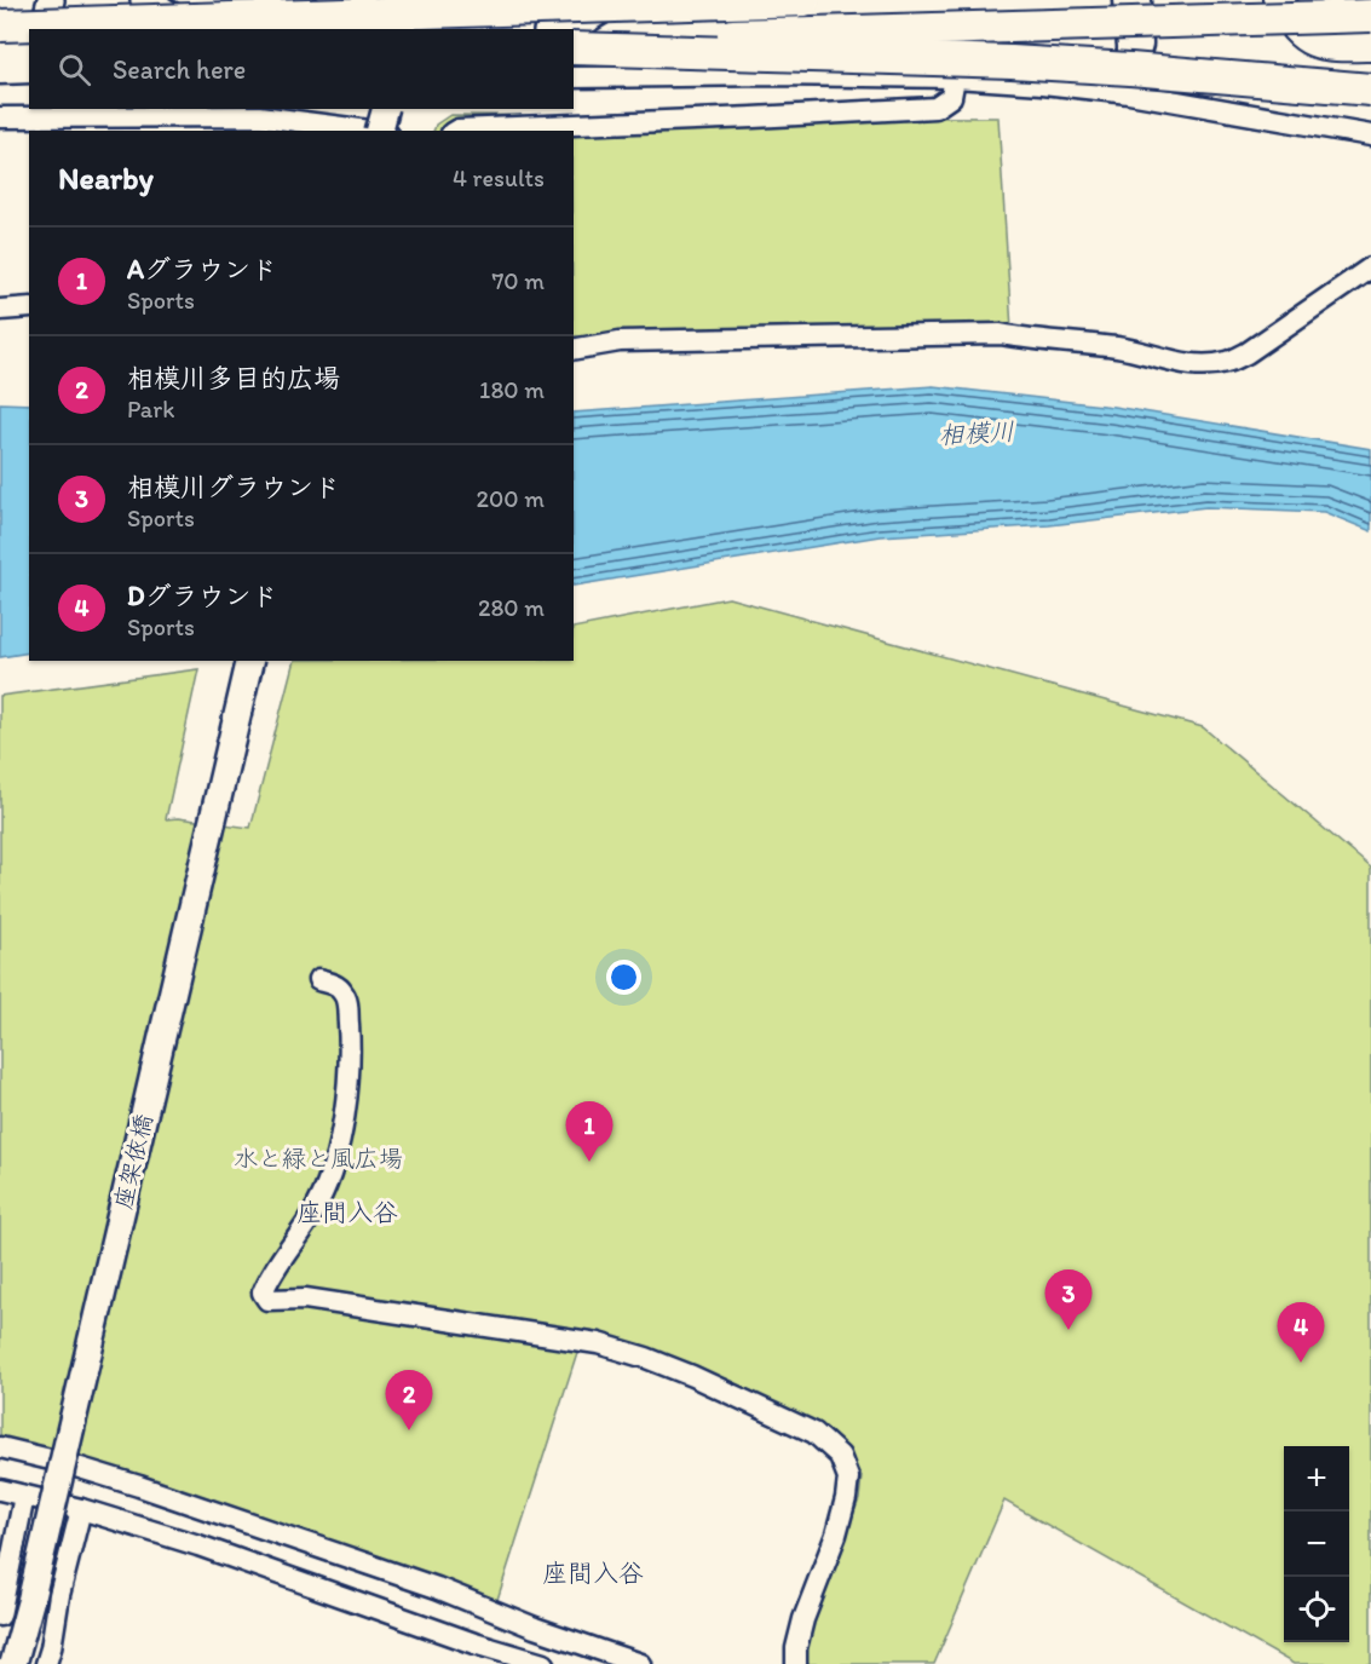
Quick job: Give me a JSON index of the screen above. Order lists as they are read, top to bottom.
{
  "streets": {
    "main road": ["座架依橋"]
  },
  "districts": ["座間入谷", "座間入谷"],
  "water": ["相模川"],
  "parks": ["水と緑と風広場"],
  "page": {
    "search": "Search here",
    "heading": ["Nearby", "4 results"],
    "list": [
      {
        "mark": "1",
        "name": "Aグラウンド",
        "note": "Sports",
        "value": "70 m"
      },
      {
        "mark": "2",
        "name": "相模川多目的広場",
        "note": "Park",
        "value": "180 m"
      },
      {
        "mark": "3",
        "name": "相模川グラウンド",
        "note": "Sports",
        "value": "200 m"
      },
      {
        "mark": "4",
        "name": "Dグラウンド",
        "note": "Sports",
        "value": "280 m"
      }
    ],
    "pins": [
      "1",
      "3",
      "4",
      "2"
    ],
    "map_buttons": ["+", "−"]
  }
}
